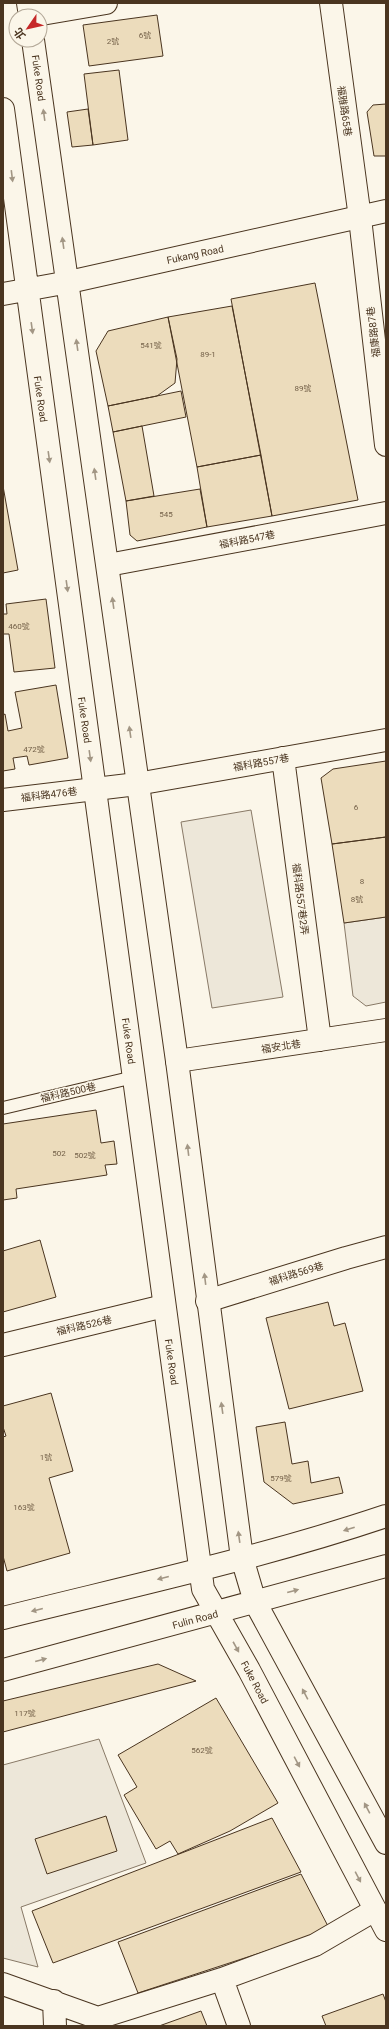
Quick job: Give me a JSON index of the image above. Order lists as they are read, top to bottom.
{
  "streets": {
    "street": [
      "Fuke Road",
      "福雅路65巷",
      "Fukang Road",
      "福康路87巷",
      "福科路547巷",
      "福科路557巷",
      "福科路476巷",
      "福科路557巷2弄",
      "福安北巷",
      "福科路569巷",
      "福科路526巷",
      "Fulin Road"
    ],
    "lane": ["福科路500巷"]
  },
  "crossings": [
    ["Fuke Road", "Fukang Road"],
    ["Fuke Road", "福科路547巷"],
    ["Fuke Road", "福科路557巷"],
    ["Fuke Road", "福科路476巷"],
    ["Fuke Road", "福安北巷"],
    ["Fuke Road", "福科路500巷"],
    ["Fuke Road", "福科路569巷"],
    ["Fuke Road", "福科路526巷"],
    ["Fuke Road", "Fulin Road"],
    ["福雅路65巷", "Fukang Road"],
    ["福雅路65巷", "福康路87巷"],
    ["Fukang Road", "福康路87巷"],
    ["福科路557巷", "福科路476巷"],
    ["福科路557巷", "福科路557巷2弄"],
    ["福科路557巷2弄", "福安北巷"]
  ],
  "house_numbers": [
    "6號",
    "2號",
    "541號",
    "89-1",
    "89號",
    "545",
    "460號",
    "472號",
    "6",
    "8",
    "8號",
    "502",
    "502號",
    "1號",
    "579號",
    "163號",
    "117號",
    "562號"
  ],
  "north": "bottom left"
}
